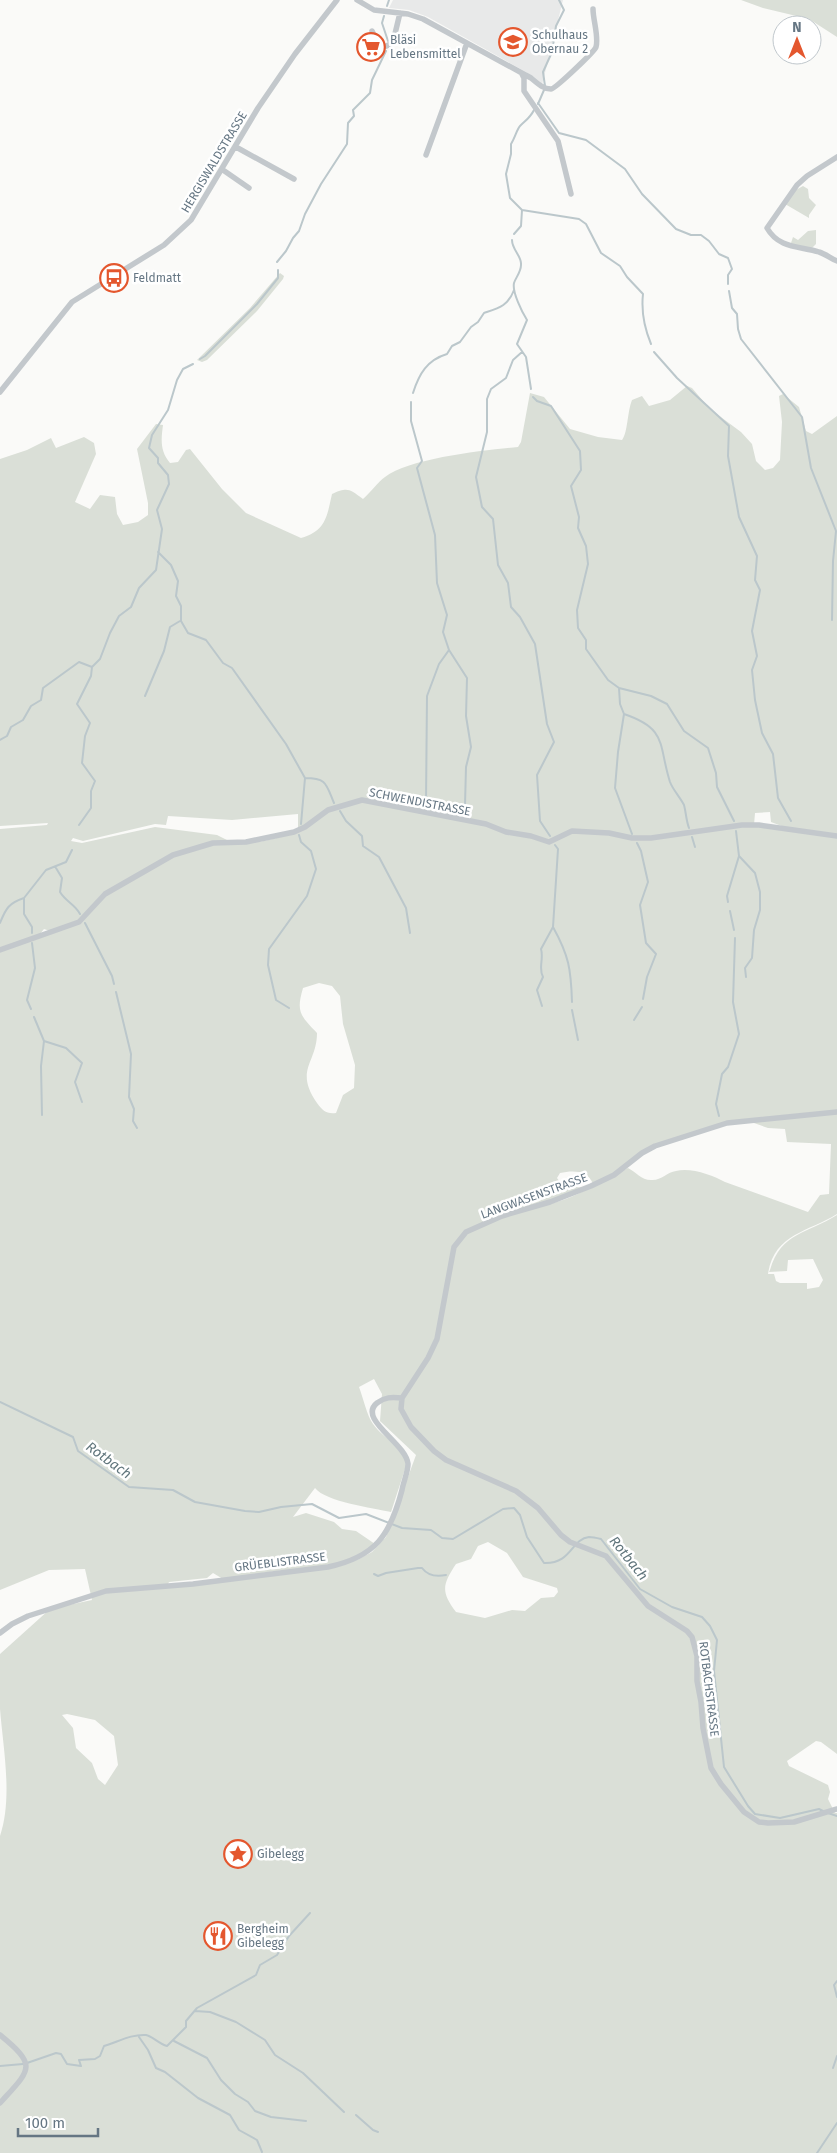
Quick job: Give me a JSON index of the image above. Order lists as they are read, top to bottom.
{
  "streets": {
    "street": [
      "HERGISWALDSTRASSE",
      "SCHWENDISTRASSE",
      "LANGWASENSTRASSE",
      "GRÜEBLISTRASSE",
      "ROTBACHSTRASSE"
    ]
  },
  "crossings": [
    ["LANGWASENSTRASSE", "GRÜEBLISTRASSE"],
    ["LANGWASENSTRASSE", "ROTBACHSTRASSE"],
    ["GRÜEBLISTRASSE", "ROTBACHSTRASSE"]
  ],
  "water": ["Rotbach"],
  "places": {
    "school or university": ["Schulhaus Obernau 2"],
    "supermarket": ["Bläsi Lebensmittel"],
    "bus stop": ["Feldmatt"],
    "place": ["Gibelegg"],
    "restaurant": ["Bergheim Gibelegg"]
  },
  "scale_bar": "100 m",
  "north": "top"
}
